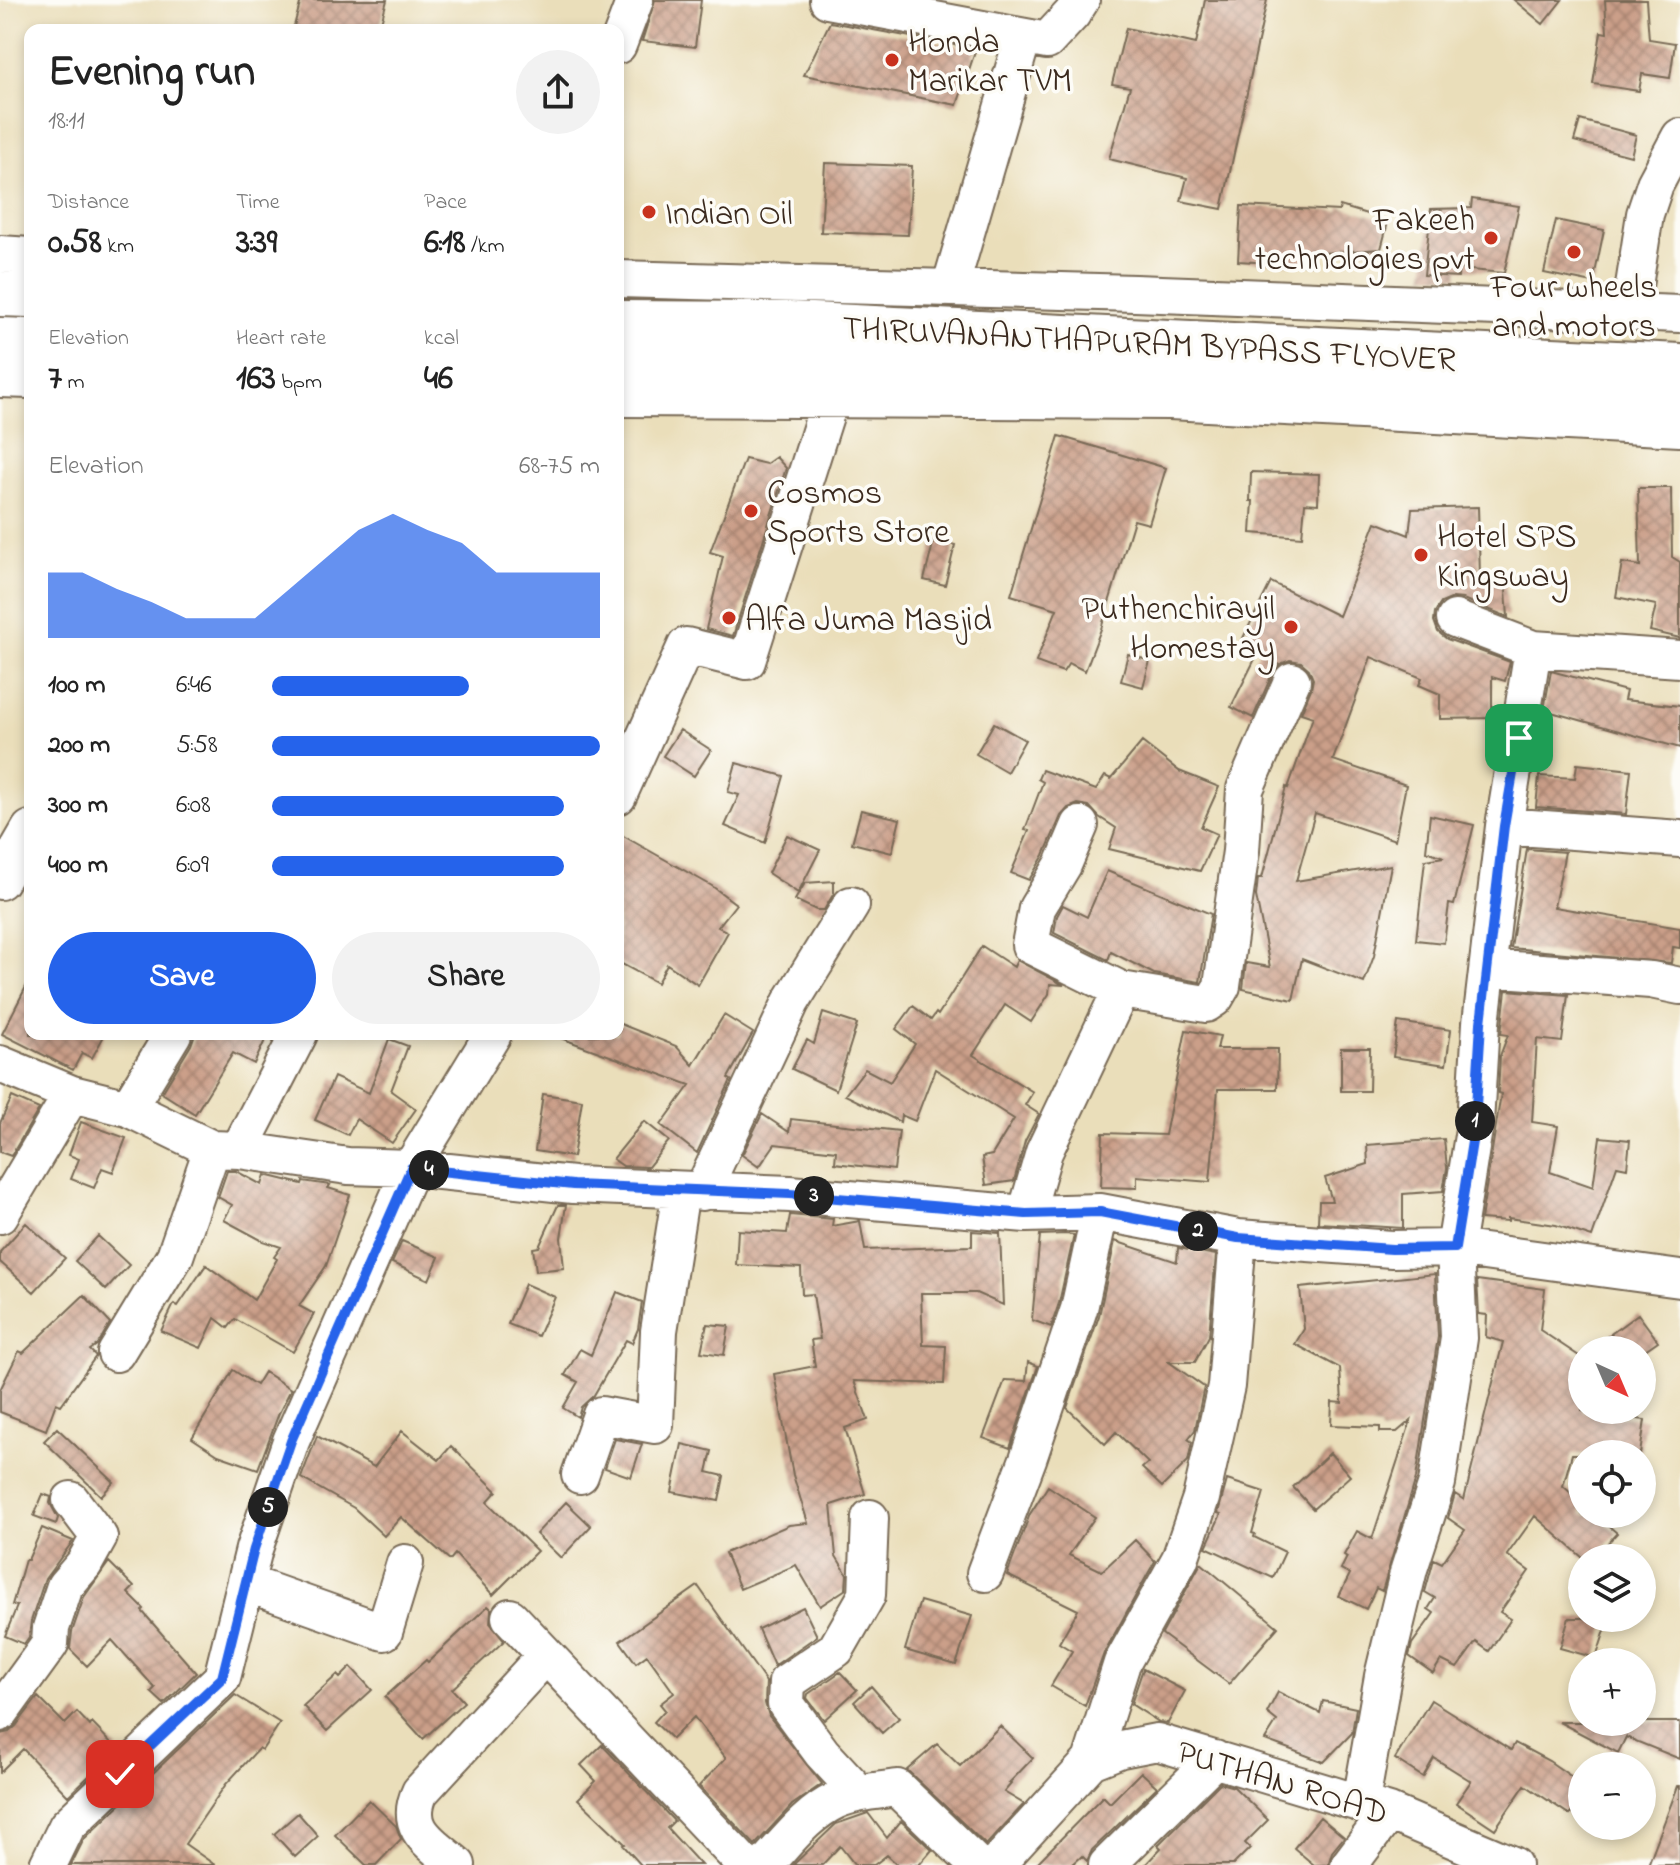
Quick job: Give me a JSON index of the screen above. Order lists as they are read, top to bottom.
{
  "streets": {
    "highway": ["THIRUVANANTHAPURAM BYPASS FLYOVER"],
    "street": ["PUTHAN ROAD"]
  },
  "places": [
    "Honda Marikar TVM",
    "Indian Oil",
    "Fakeeh technologies pvt",
    "Four wheels and motors",
    "Cosmos Sports Store",
    "Hotel SPS Kingsway",
    "Alfa Juma Masjid",
    "Puthenchirayil Homestay"
  ],
  "north": "bottom right",
  "page": {
    "heading": ["Evening run", "18:11"],
    "stats": [
      ["Distance", "0.58 km"],
      ["Time", "3:39"],
      ["Pace", "6:18 /km"],
      ["Elevation", "7 m"],
      ["Heart rate", "163 bpm"],
      ["kcal", "46"]
    ],
    "chart": ["Elevation", "68–75 m"],
    "list": [
      {
        "name": "100 m",
        "note": "6:46"
      },
      {
        "name": "200 m",
        "note": "5:58"
      },
      {
        "name": "300 m",
        "note": "6:08"
      },
      {
        "name": "400 m",
        "note": "6:09"
      }
    ],
    "buttons": ["Save", "Share"],
    "pins": [
      "1",
      "4",
      "3",
      "2",
      "5"
    ],
    "map_buttons": ["+", "−"]
  }
}
